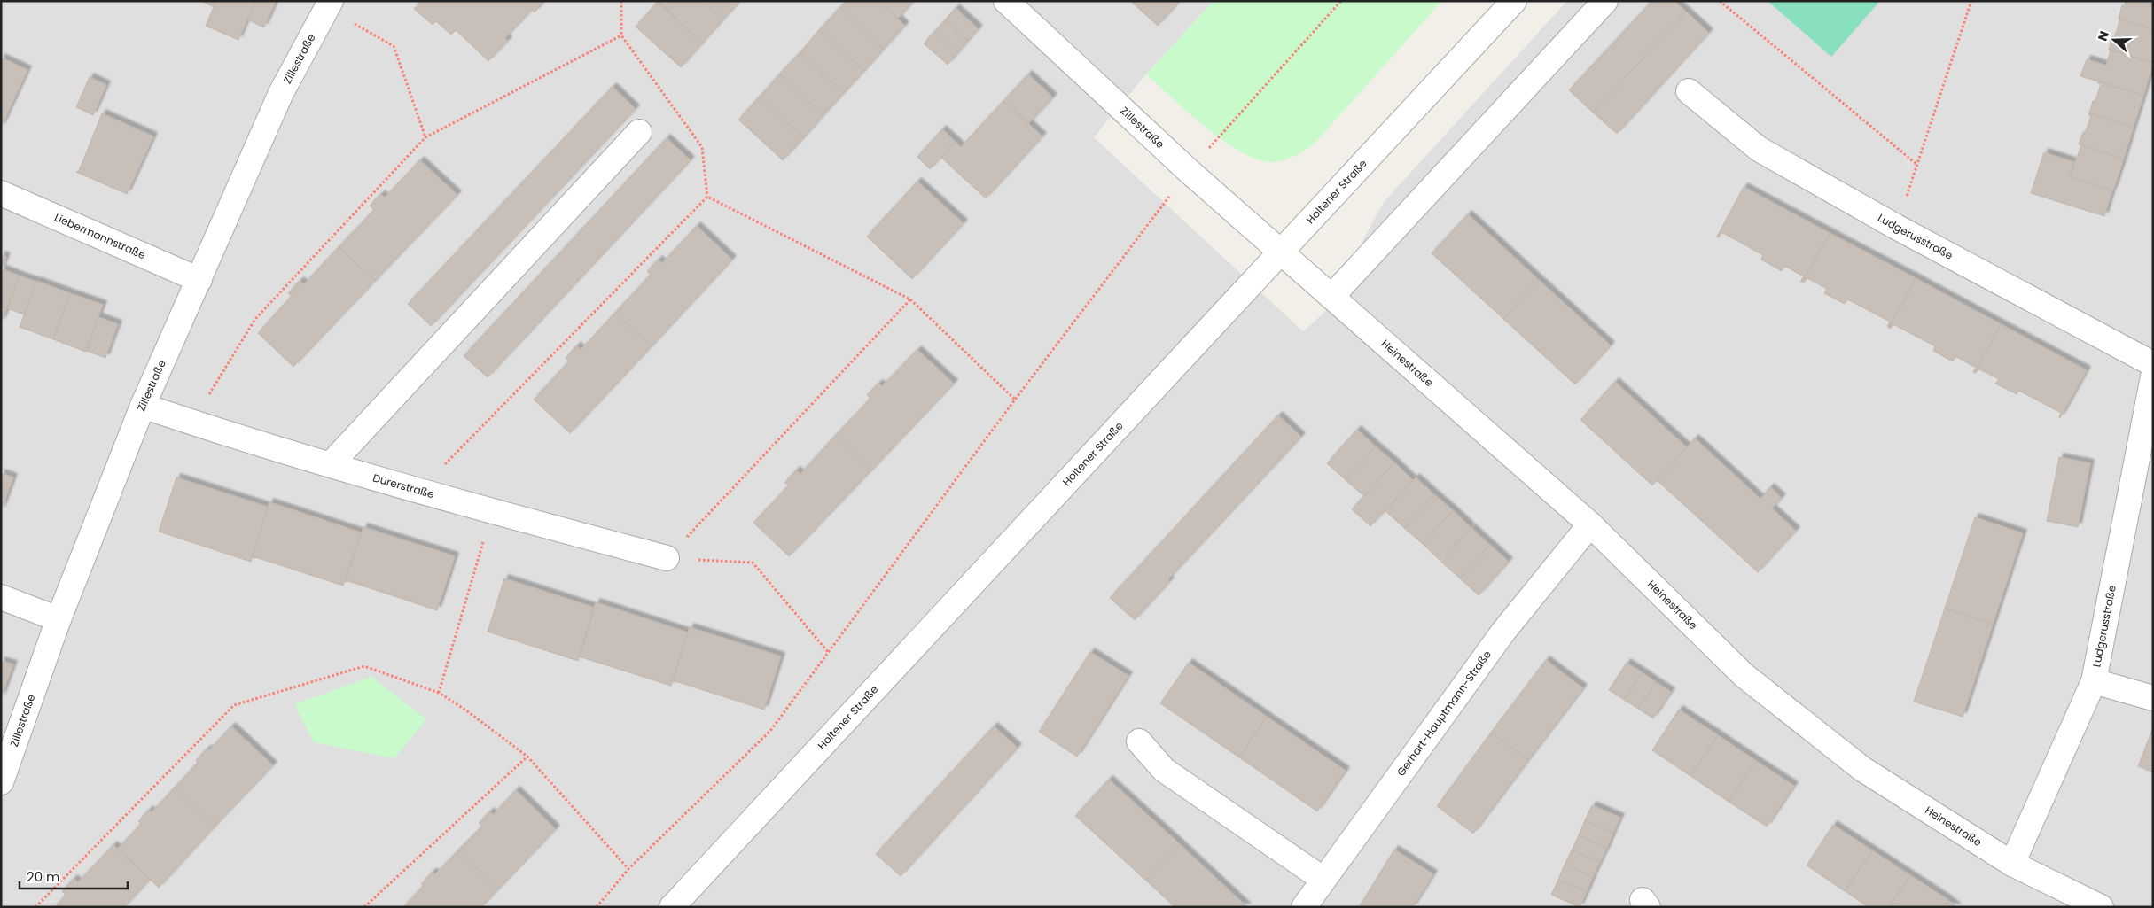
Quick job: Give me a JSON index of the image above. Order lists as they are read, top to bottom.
{
  "streets": {
    "street": [
      "Zillestraße",
      "Holtener Straße",
      "Liebermannstraße",
      "Ludgerusstraße",
      "Heinestraße",
      "Dürerstraße",
      "Gerhart-Hauptmann-Straße"
    ]
  },
  "crossings": [
    ["Zillestraße", "Holtener Straße"],
    ["Zillestraße", "Liebermannstraße"],
    ["Zillestraße", "Heinestraße"],
    ["Zillestraße", "Dürerstraße"],
    ["Holtener Straße", "Heinestraße"],
    ["Ludgerusstraße", "Heinestraße"],
    ["Heinestraße", "Gerhart-Hauptmann-Straße"]
  ],
  "scale_bar": "20 m",
  "north": "left"
}
